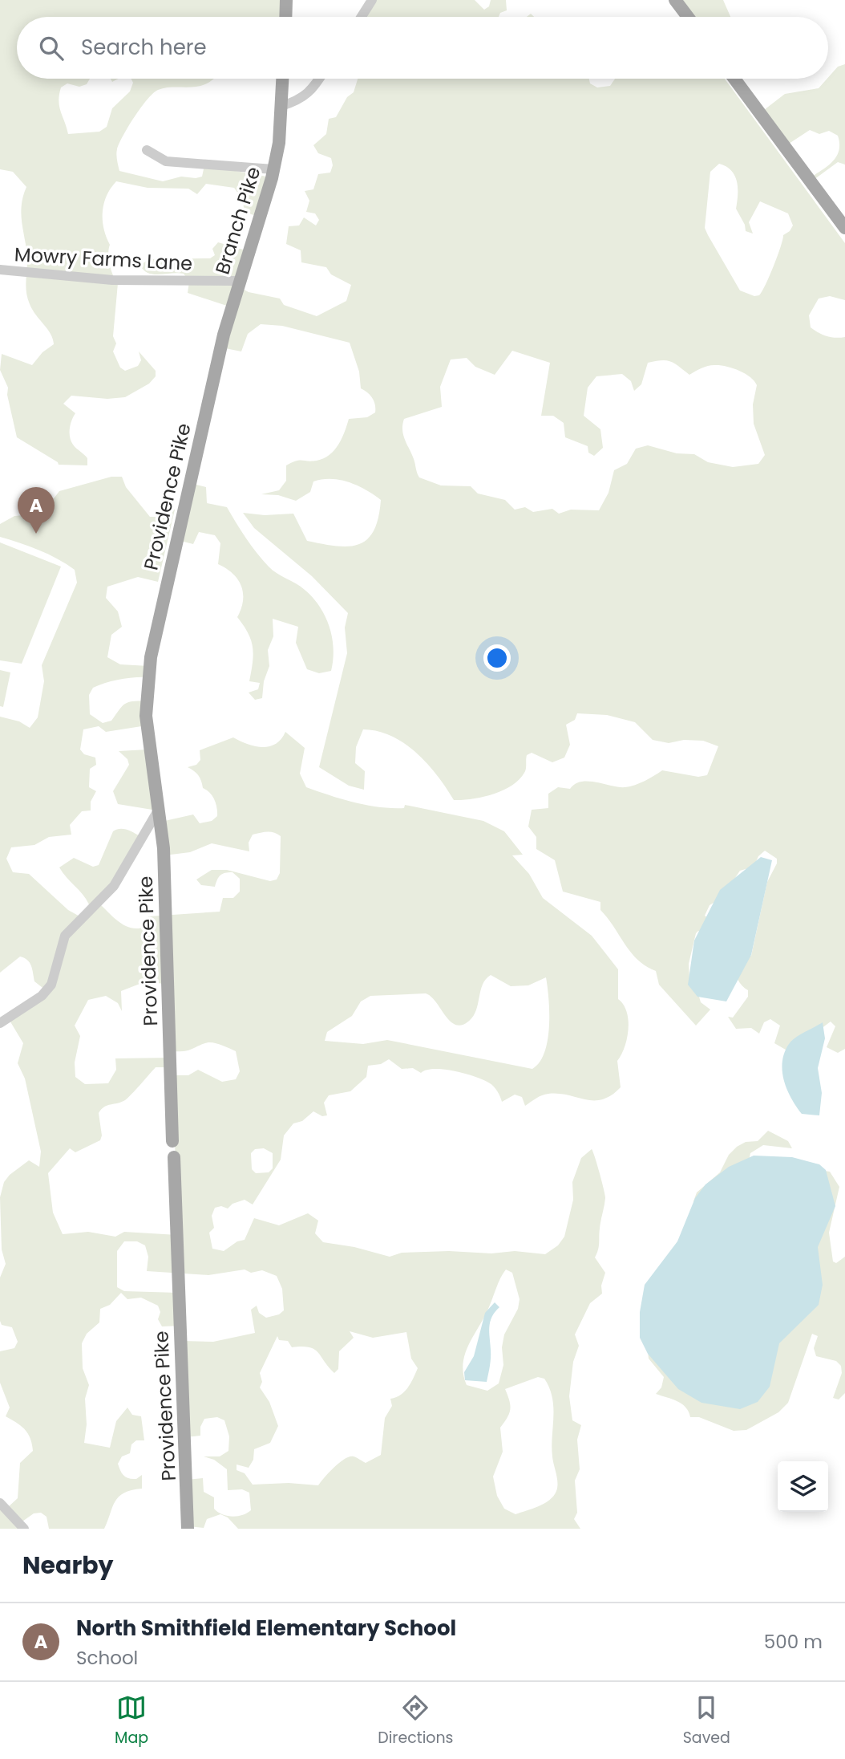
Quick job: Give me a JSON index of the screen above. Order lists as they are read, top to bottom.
{
  "streets": {
    "main road": ["Branch Pike", "Providence Pike"],
    "street": ["Mowry Farms Lane"]
  },
  "crossings": [
    ["Branch Pike", "Mowry Farms Lane"],
    ["Branch Pike", "Providence Pike"]
  ],
  "page": {
    "search": "Search here",
    "pins": "A",
    "heading": "Nearby",
    "list": [
      {
        "mark": "A",
        "name": "North Smithfield Elementary School",
        "note": "School",
        "value": "500 m"
      }
    ],
    "nav": ["Map", "Directions", "Saved"]
  }
}
